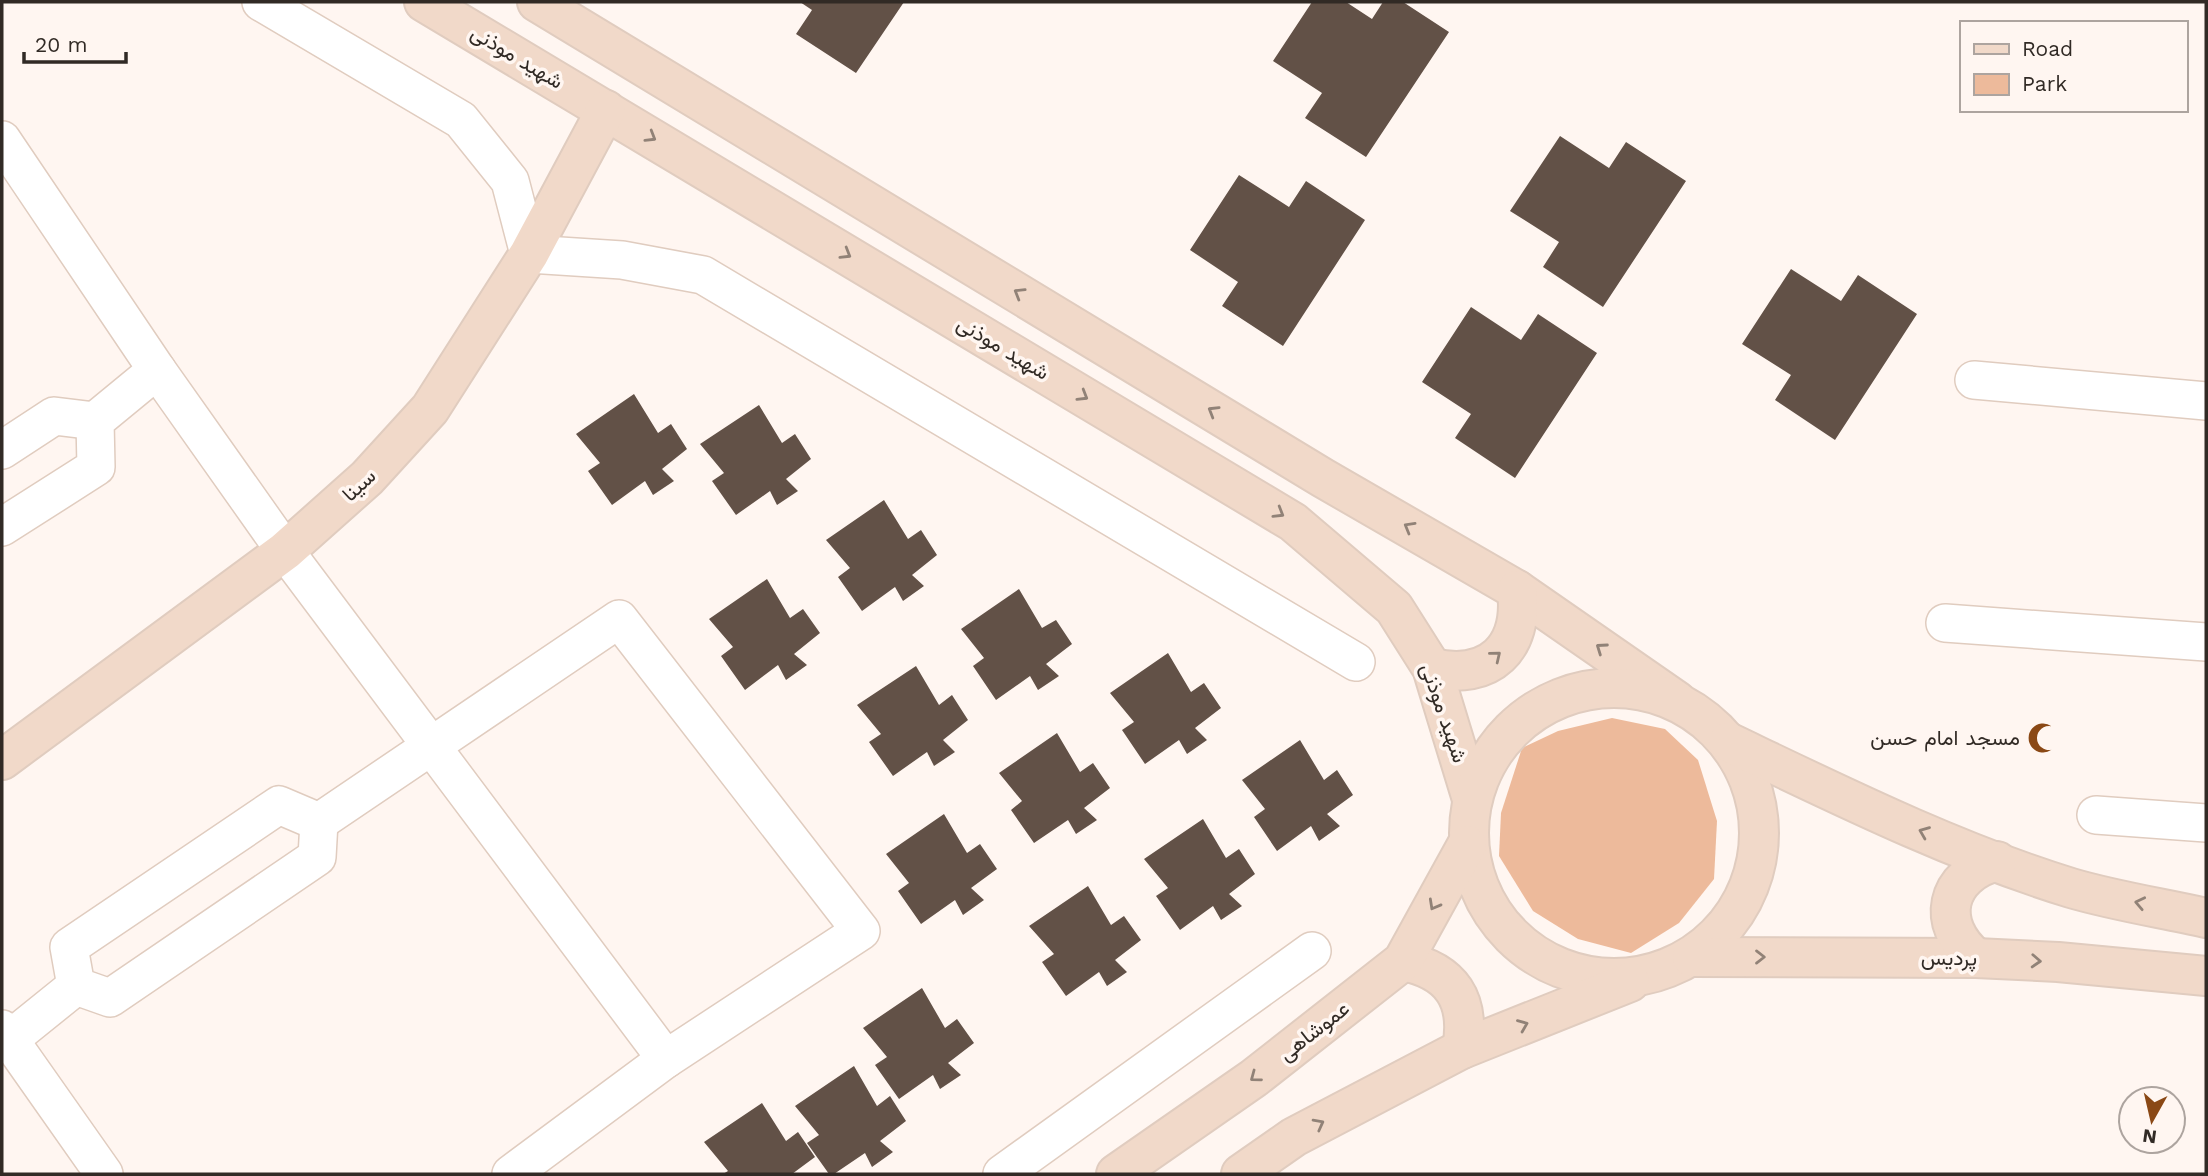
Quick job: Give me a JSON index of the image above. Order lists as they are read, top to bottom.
{
  "streets": {
    "main road": [
      "شهید موذنی",
      "سینا",
      "پردیس",
      "عموشاهی"
    ]
  },
  "crossings": [
    ["شهید موذنی", "سینا"]
  ],
  "places": {
    "mosque": ["مسجد امام حسن"]
  },
  "legend": ["Road", "Park"],
  "scale_bar": "20 m",
  "north": "bottom"
}
